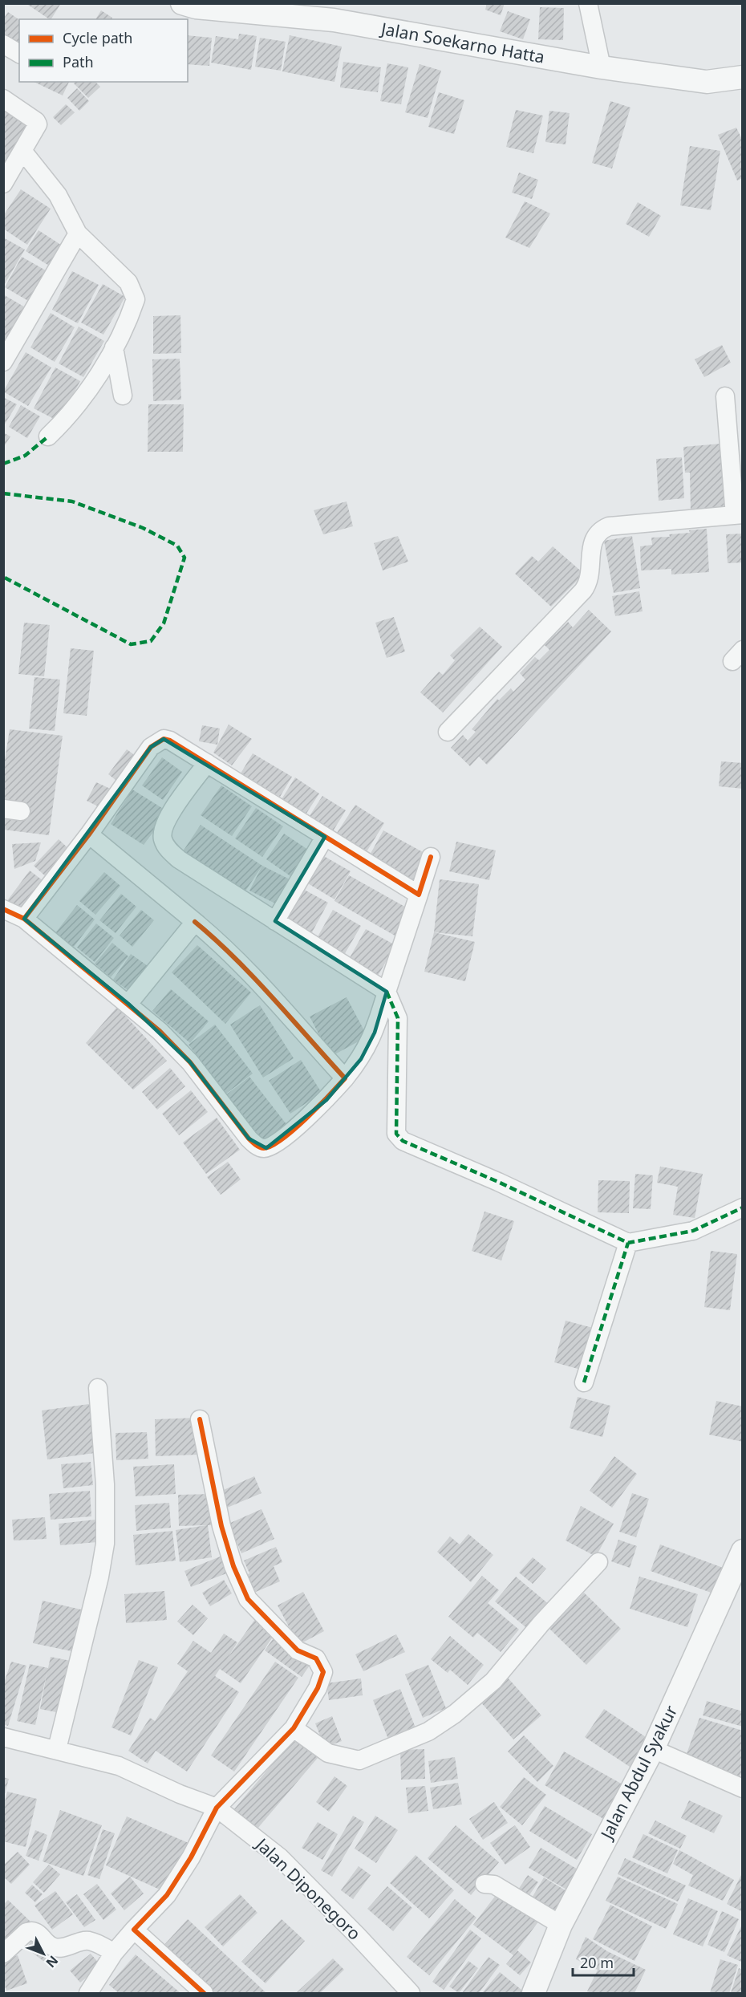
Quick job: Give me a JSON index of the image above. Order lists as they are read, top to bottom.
{
  "streets": {
    "street": ["Jalan Soekarno Hatta", "Jalan Abdul Syakur", "Jalan Diponegoro"]
  },
  "legend": ["Cycle path", "Path"],
  "scale_bar": "20 m",
  "north": "bottom right"
}
